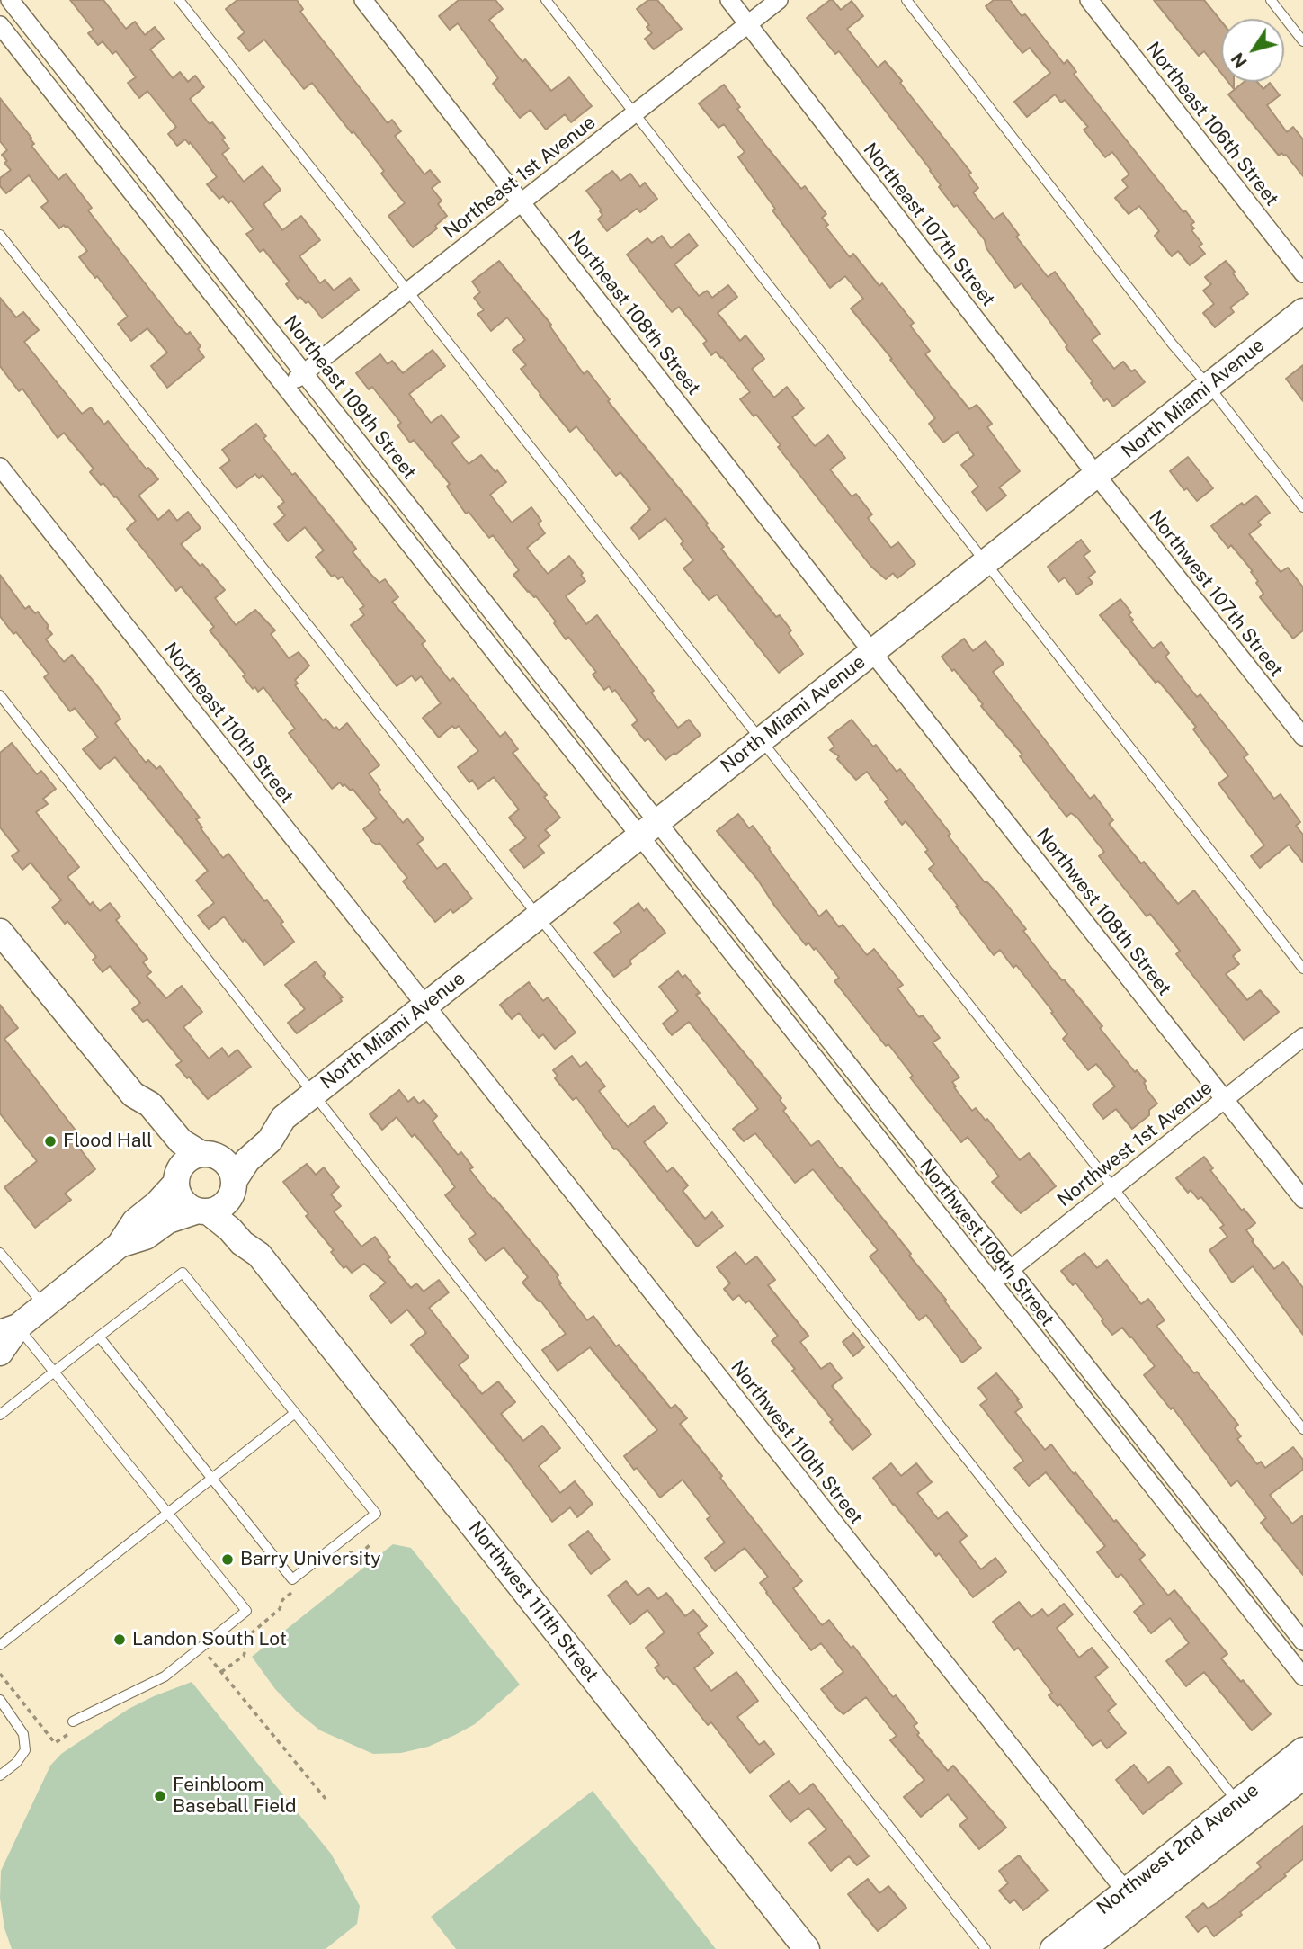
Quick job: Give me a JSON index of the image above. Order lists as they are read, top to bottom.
{
  "streets": {
    "street": [
      "Northeast 106th Street",
      "Northeast 1st Avenue",
      "Northeast 107th Street",
      "Northeast 108th Street",
      "Northeast 109th Street",
      "North Miami Avenue",
      "Northwest 107th Street",
      "Northeast 110th Street",
      "Northwest 108th Street",
      "Northwest 1st Avenue",
      "Northwest 109th Street",
      "Northwest 110th Street",
      "Northwest 111th Street",
      "Northwest 2nd Avenue"
    ]
  },
  "crossings": [
    ["Northeast 1st Avenue", "Northeast 107th Street"],
    ["Northeast 1st Avenue", "Northeast 108th Street"],
    ["Northeast 1st Avenue", "Northeast 109th Street"],
    ["Northeast 107th Street", "North Miami Avenue"],
    ["Northeast 107th Street", "Northwest 107th Street"],
    ["Northeast 108th Street", "North Miami Avenue"],
    ["Northeast 108th Street", "Northwest 108th Street"],
    ["Northeast 109th Street", "North Miami Avenue"],
    ["Northeast 109th Street", "Northwest 109th Street"],
    ["North Miami Avenue", "Northwest 107th Street"],
    ["North Miami Avenue", "Northeast 110th Street"],
    ["North Miami Avenue", "Northwest 108th Street"],
    ["North Miami Avenue", "Northwest 109th Street"],
    ["North Miami Avenue", "Northwest 110th Street"],
    ["North Miami Avenue", "Northwest 111th Street"],
    ["Northeast 110th Street", "Northwest 110th Street"],
    ["Northwest 108th Street", "Northwest 1st Avenue"],
    ["Northwest 1st Avenue", "Northwest 109th Street"],
    ["Northwest 110th Street", "Northwest 2nd Avenue"]
  ],
  "places": [
    "Flood Hall",
    "Barry University",
    "Landon South Lot",
    "Feinbloom Baseball Field"
  ],
  "north": "bottom left"
}
